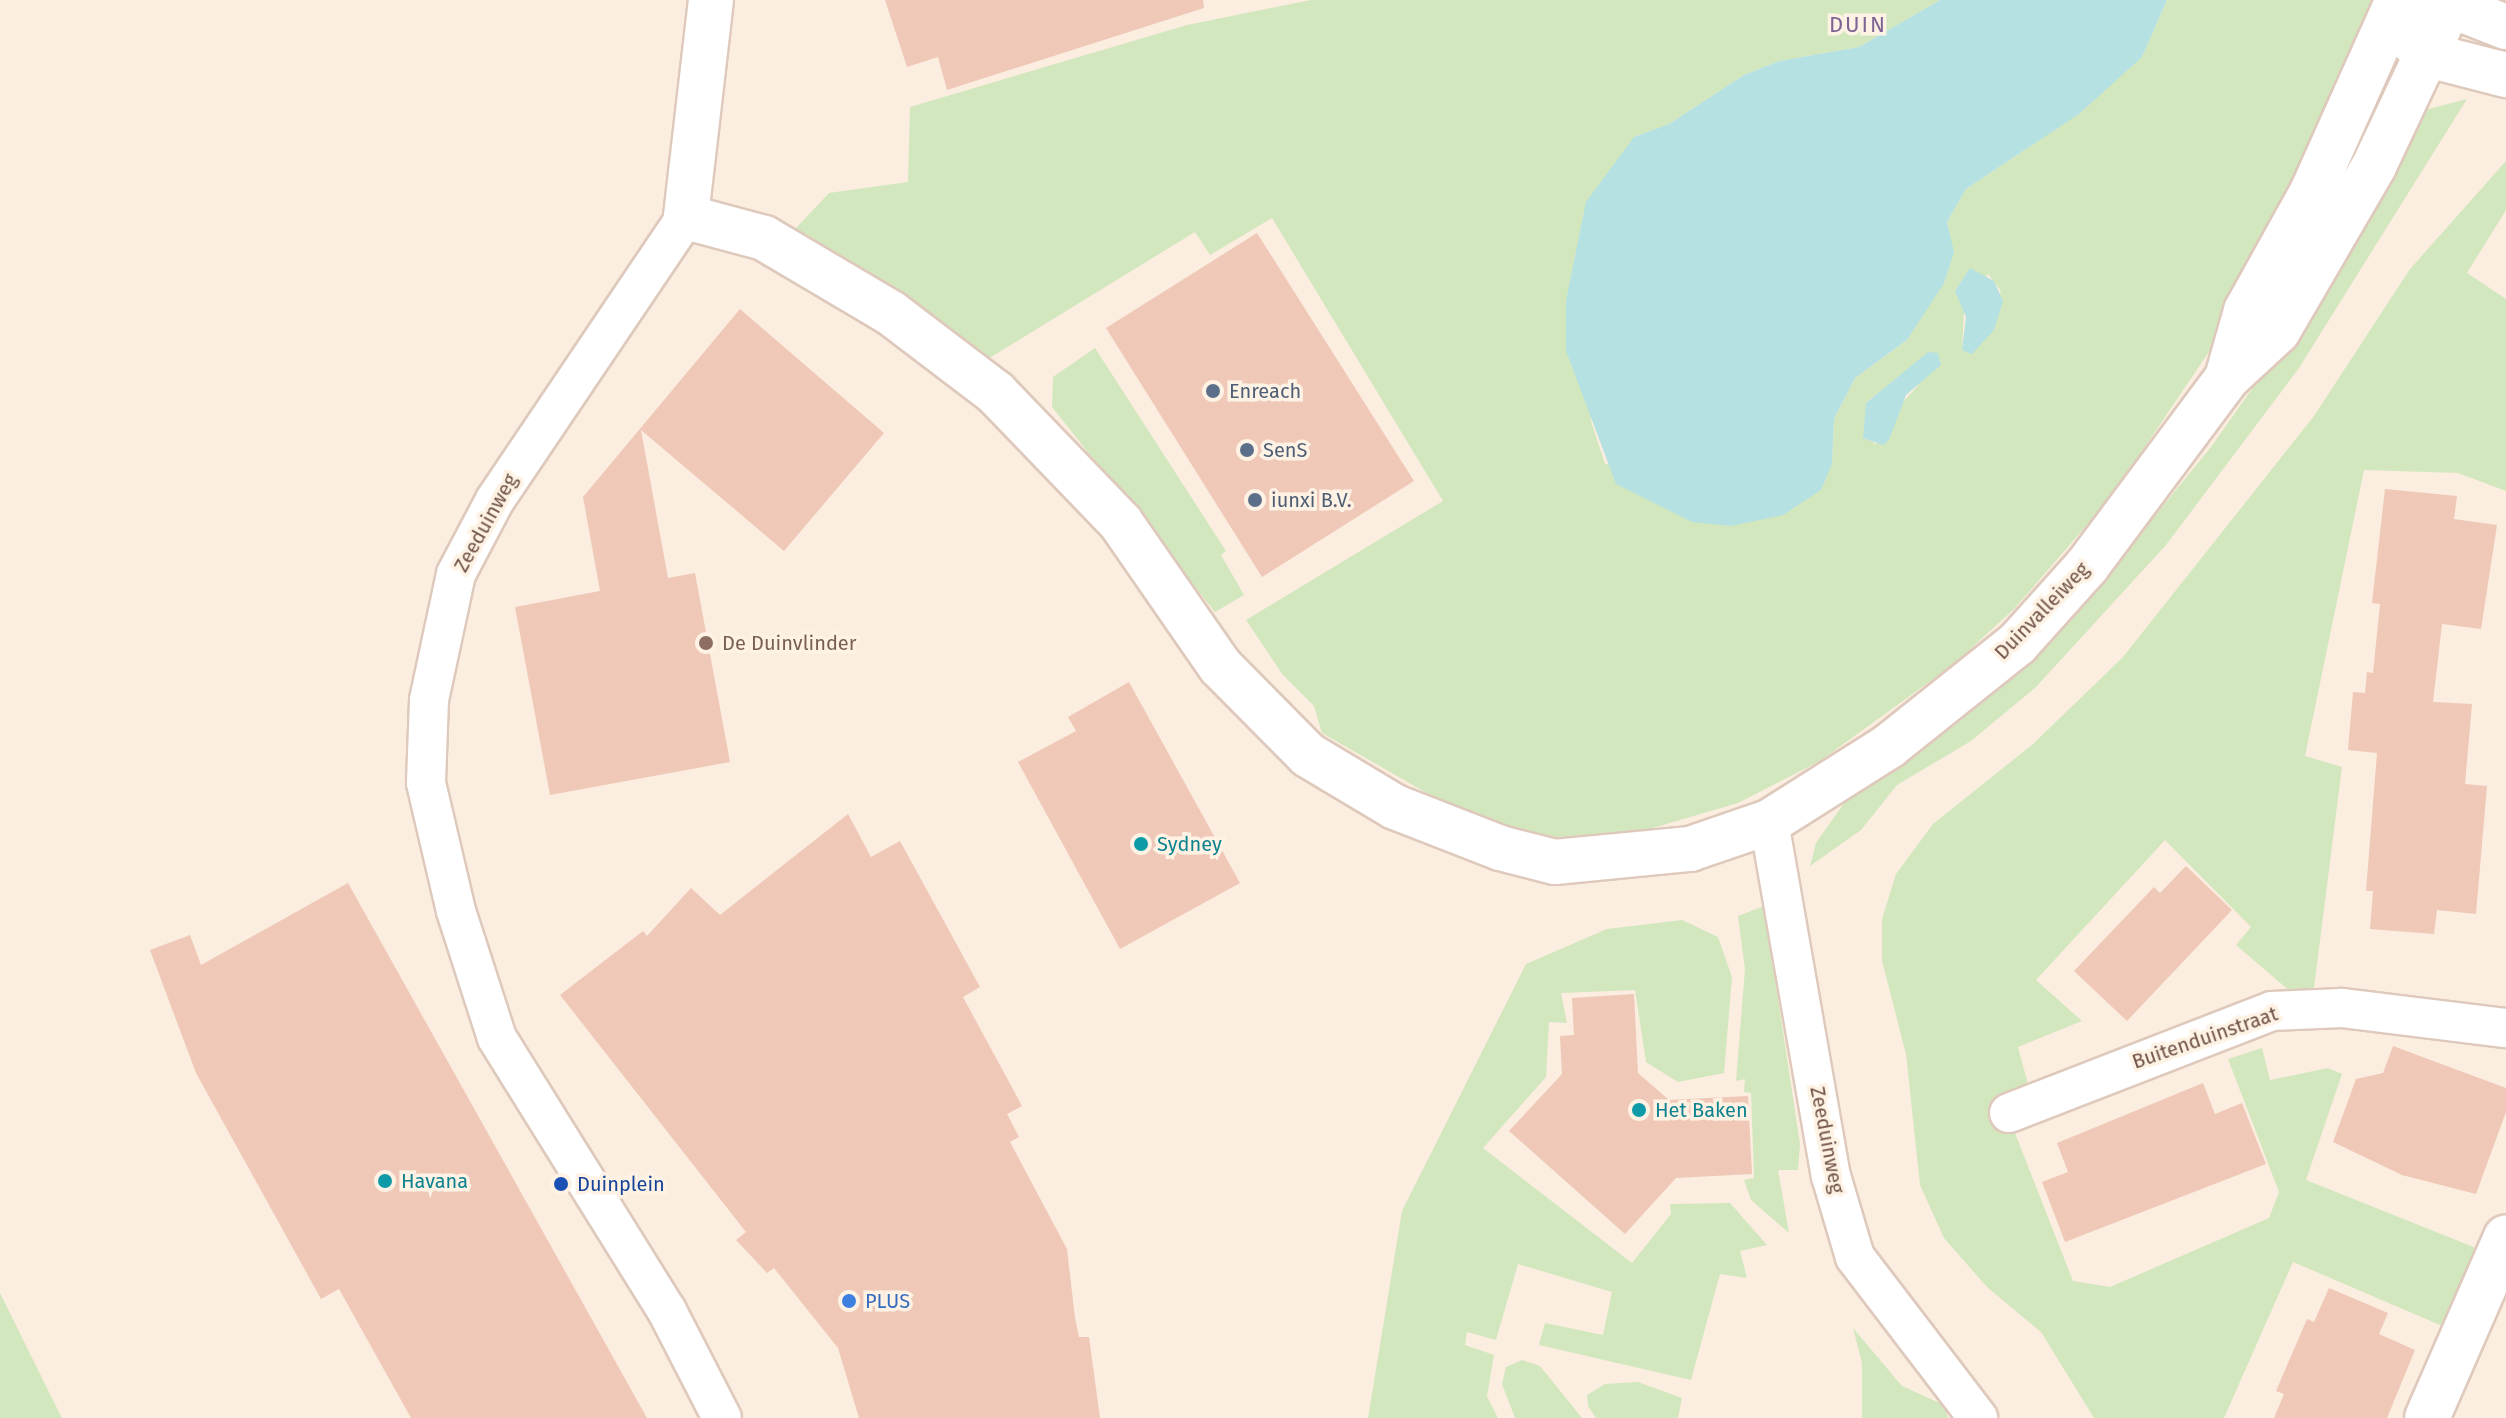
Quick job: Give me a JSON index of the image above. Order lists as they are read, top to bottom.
{
  "streets": {
    "street": ["Zeeduinweg", "Duinvalleiweg", "Buitenduinstraat"]
  },
  "crossings": [
    ["Zeeduinweg", "Duinvalleiweg"]
  ],
  "districts": ["DUIN"],
  "places": [
    "Enreach",
    "SenS",
    "iunxi B.V.",
    "De Duinvlinder",
    "Sydney",
    "Het Baken",
    "Havana",
    "Duinplein",
    "PLUS"
  ]
}
